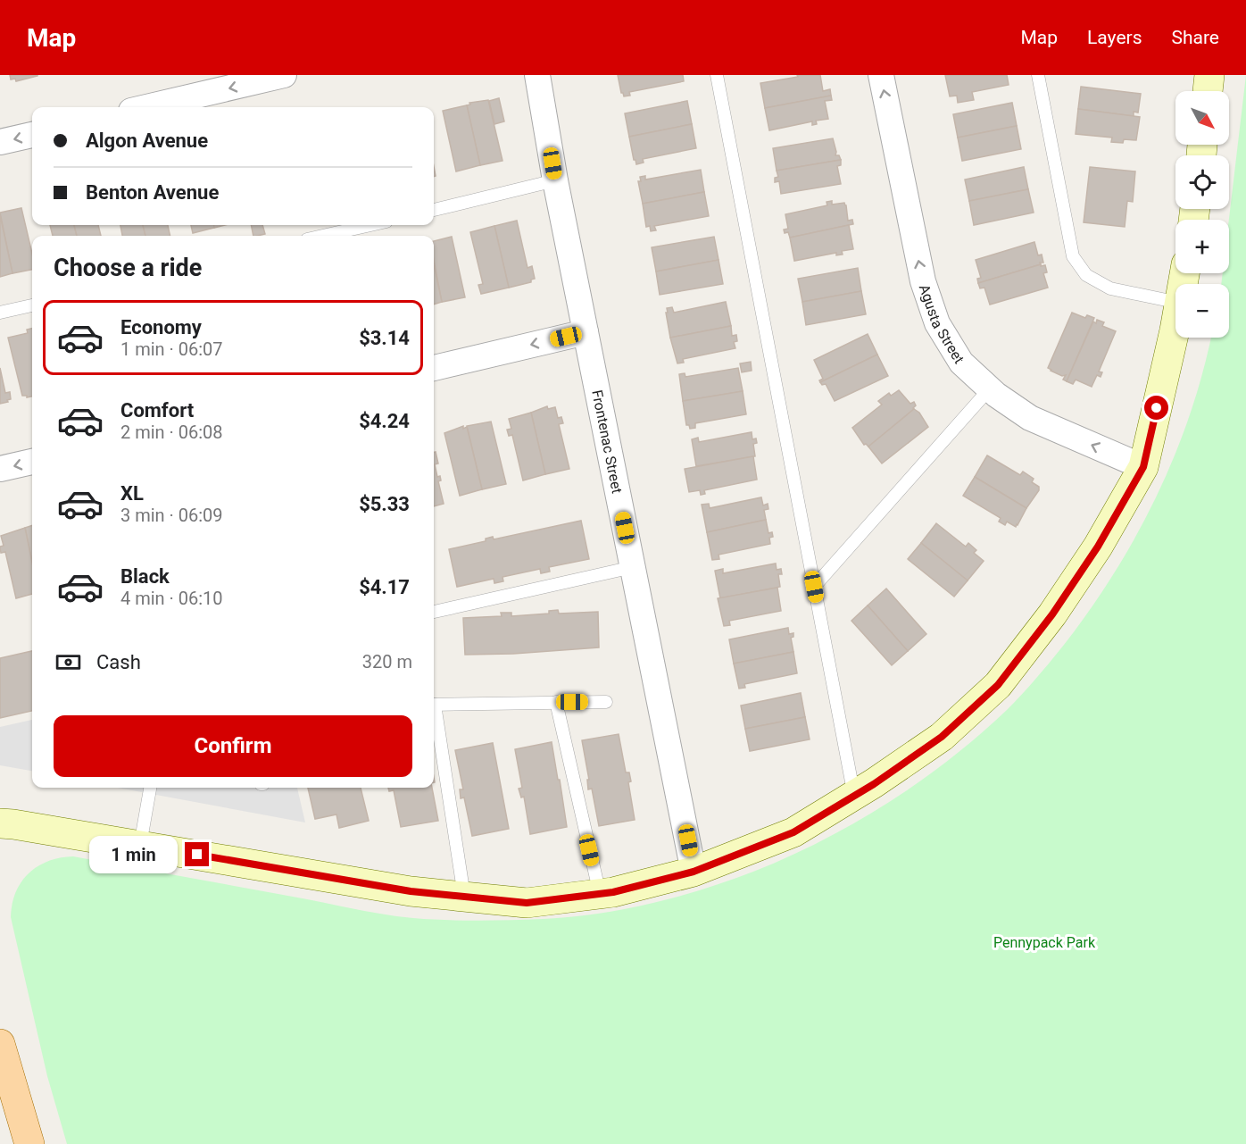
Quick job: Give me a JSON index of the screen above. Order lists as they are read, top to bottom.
{
  "streets": {
    "street": ["Agusta Street", "Frontenac Street"]
  },
  "one_way": ["Agusta Street"],
  "parks": ["Pennypack Park"],
  "north": "bottom right",
  "page": {
    "header": "Map",
    "nav": ["Map", "Layers", "Share"],
    "map_buttons": ["+", "−"],
    "banner": ["Algon Avenue", "Benton Avenue"],
    "heading": "Choose a ride",
    "list": [
      {
        "name": "Economy",
        "note": "1 min · 06:07",
        "value": "$3.14"
      },
      {
        "name": "Comfort",
        "note": "2 min · 06:08",
        "value": "$4.24"
      },
      {
        "name": "XL",
        "note": "3 min · 06:09",
        "value": "$5.33"
      },
      {
        "name": "Black",
        "note": "4 min · 06:10",
        "value": "$4.17"
      }
    ],
    "pay": ["Cash", "320 m"],
    "buttons": "Confirm",
    "bubble": "1 min"
  }
}
